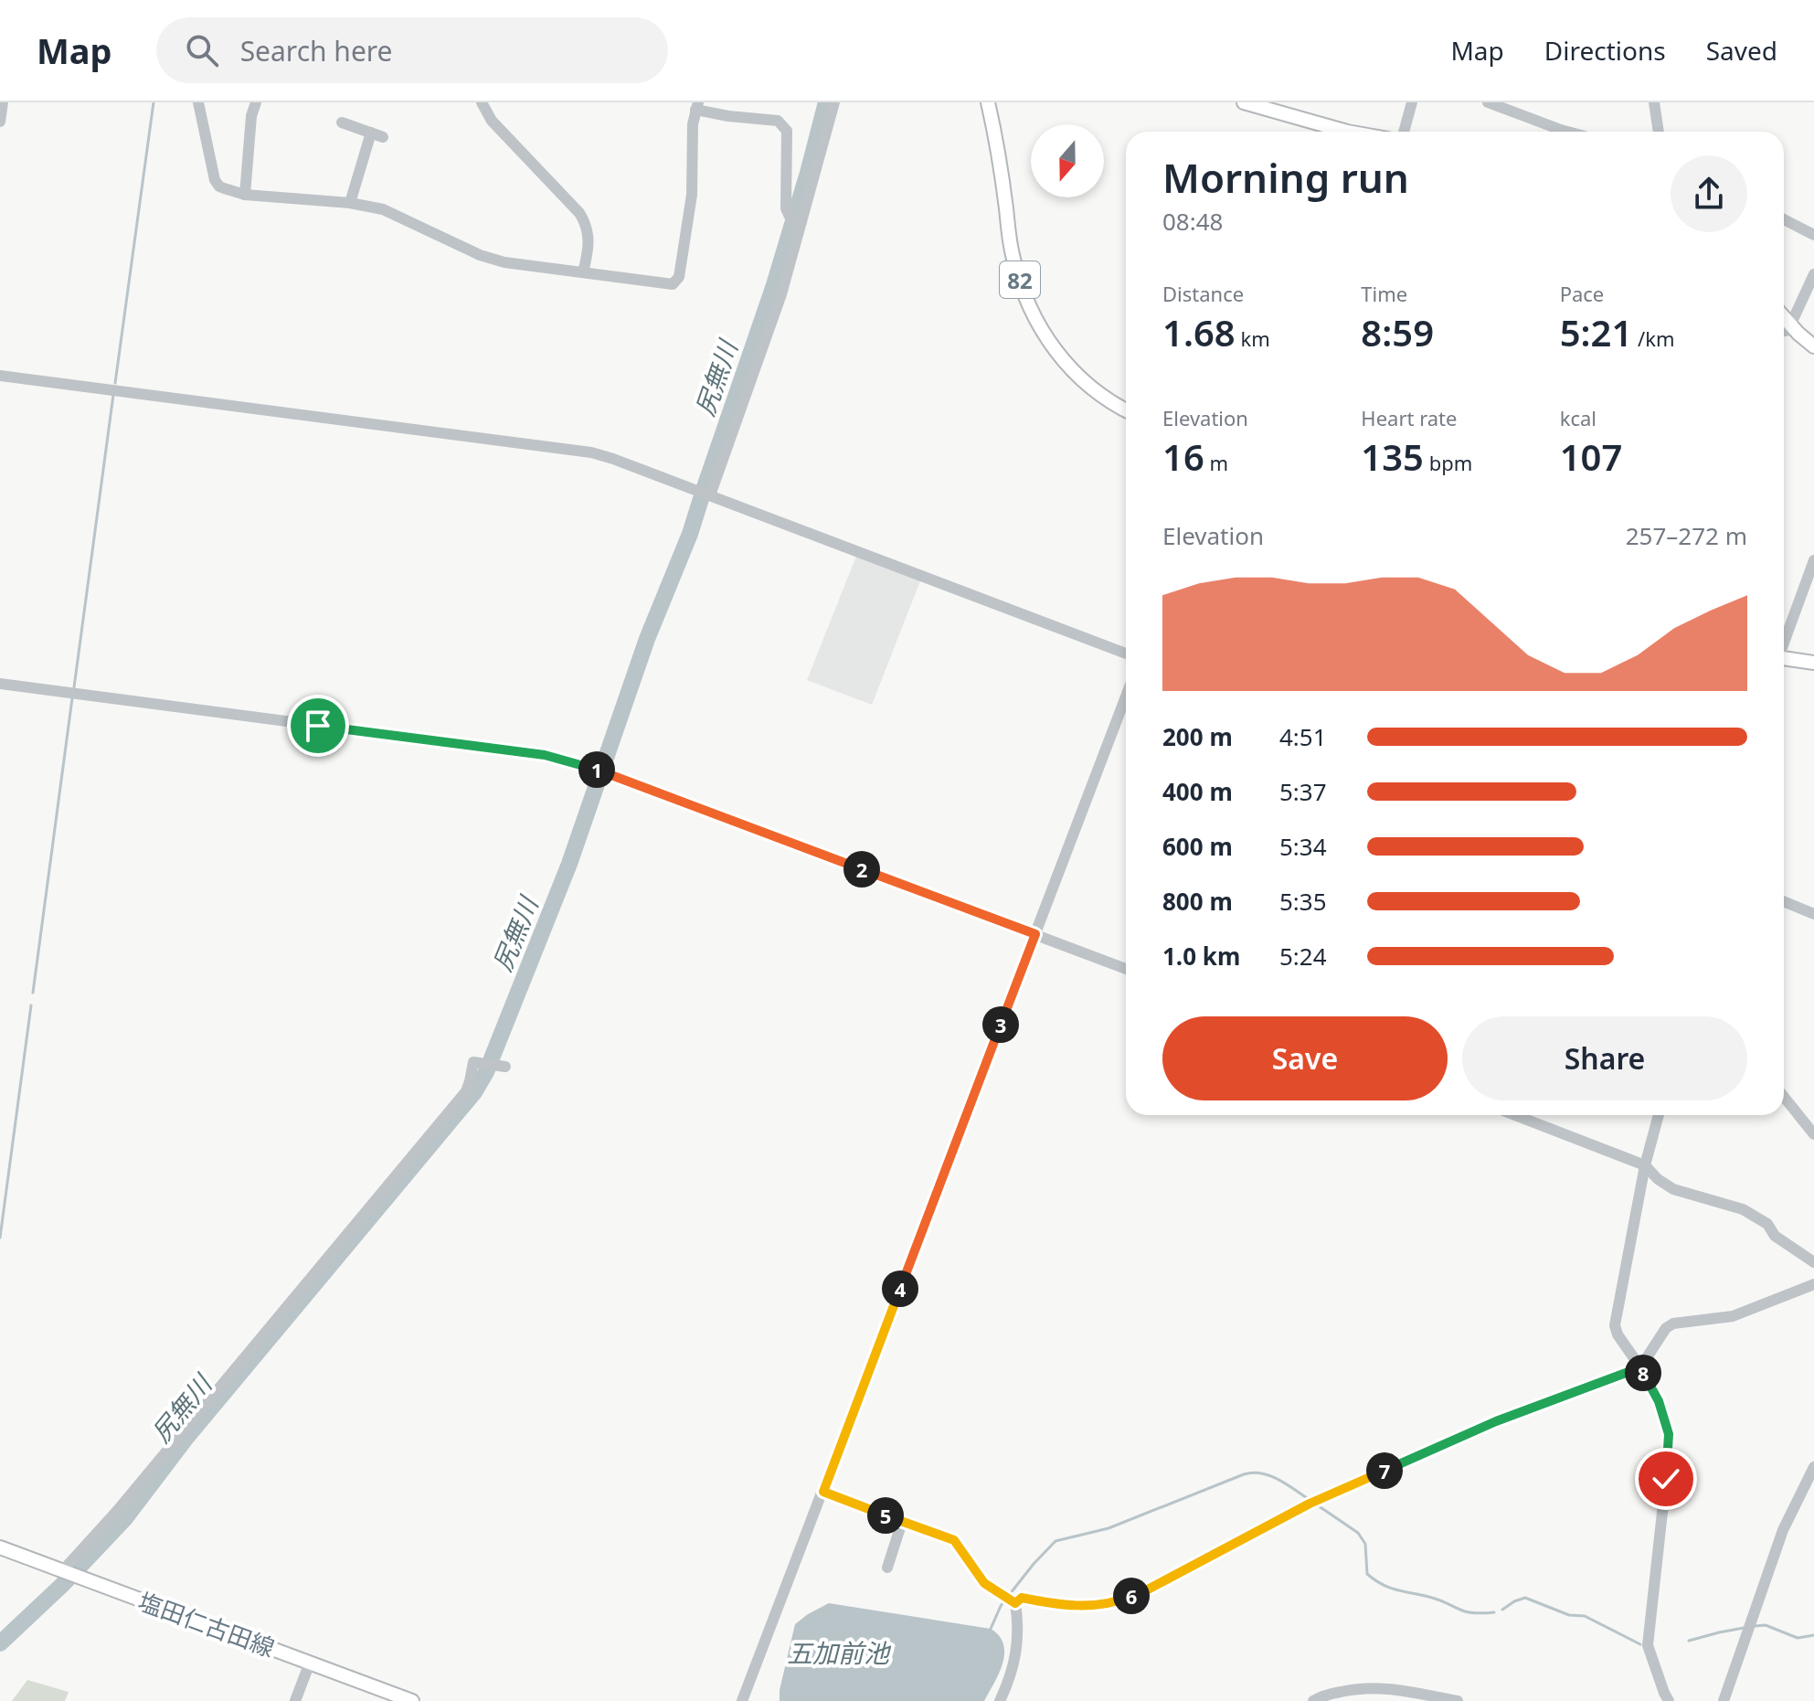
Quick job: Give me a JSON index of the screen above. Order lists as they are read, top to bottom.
{
  "streets": {
    "main road": ["82", "塩田仁古田線"]
  },
  "water": ["尻無川", "五加前池"],
  "north": "bottom",
  "page": {
    "header": "Map",
    "search": "Search here",
    "nav": ["Map", "Directions", "Saved"],
    "heading": ["Morning run", "08:48"],
    "stats": [
      ["Distance", "1.68 km"],
      ["Time", "8:59"],
      ["Pace", "5:21 /km"],
      ["Elevation", "16 m"],
      ["Heart rate", "135 bpm"],
      ["kcal", "107"]
    ],
    "chart": ["Elevation", "257–272 m"],
    "list": [
      {
        "name": "200 m",
        "note": "4:51"
      },
      {
        "name": "400 m",
        "note": "5:37"
      },
      {
        "name": "600 m",
        "note": "5:34"
      },
      {
        "name": "800 m",
        "note": "5:35"
      },
      {
        "name": "1.0 km",
        "note": "5:24"
      }
    ],
    "pins": [
      "1",
      "2",
      "3",
      "4",
      "8",
      "7",
      "5",
      "6"
    ],
    "buttons": ["Save", "Share"]
  }
}
